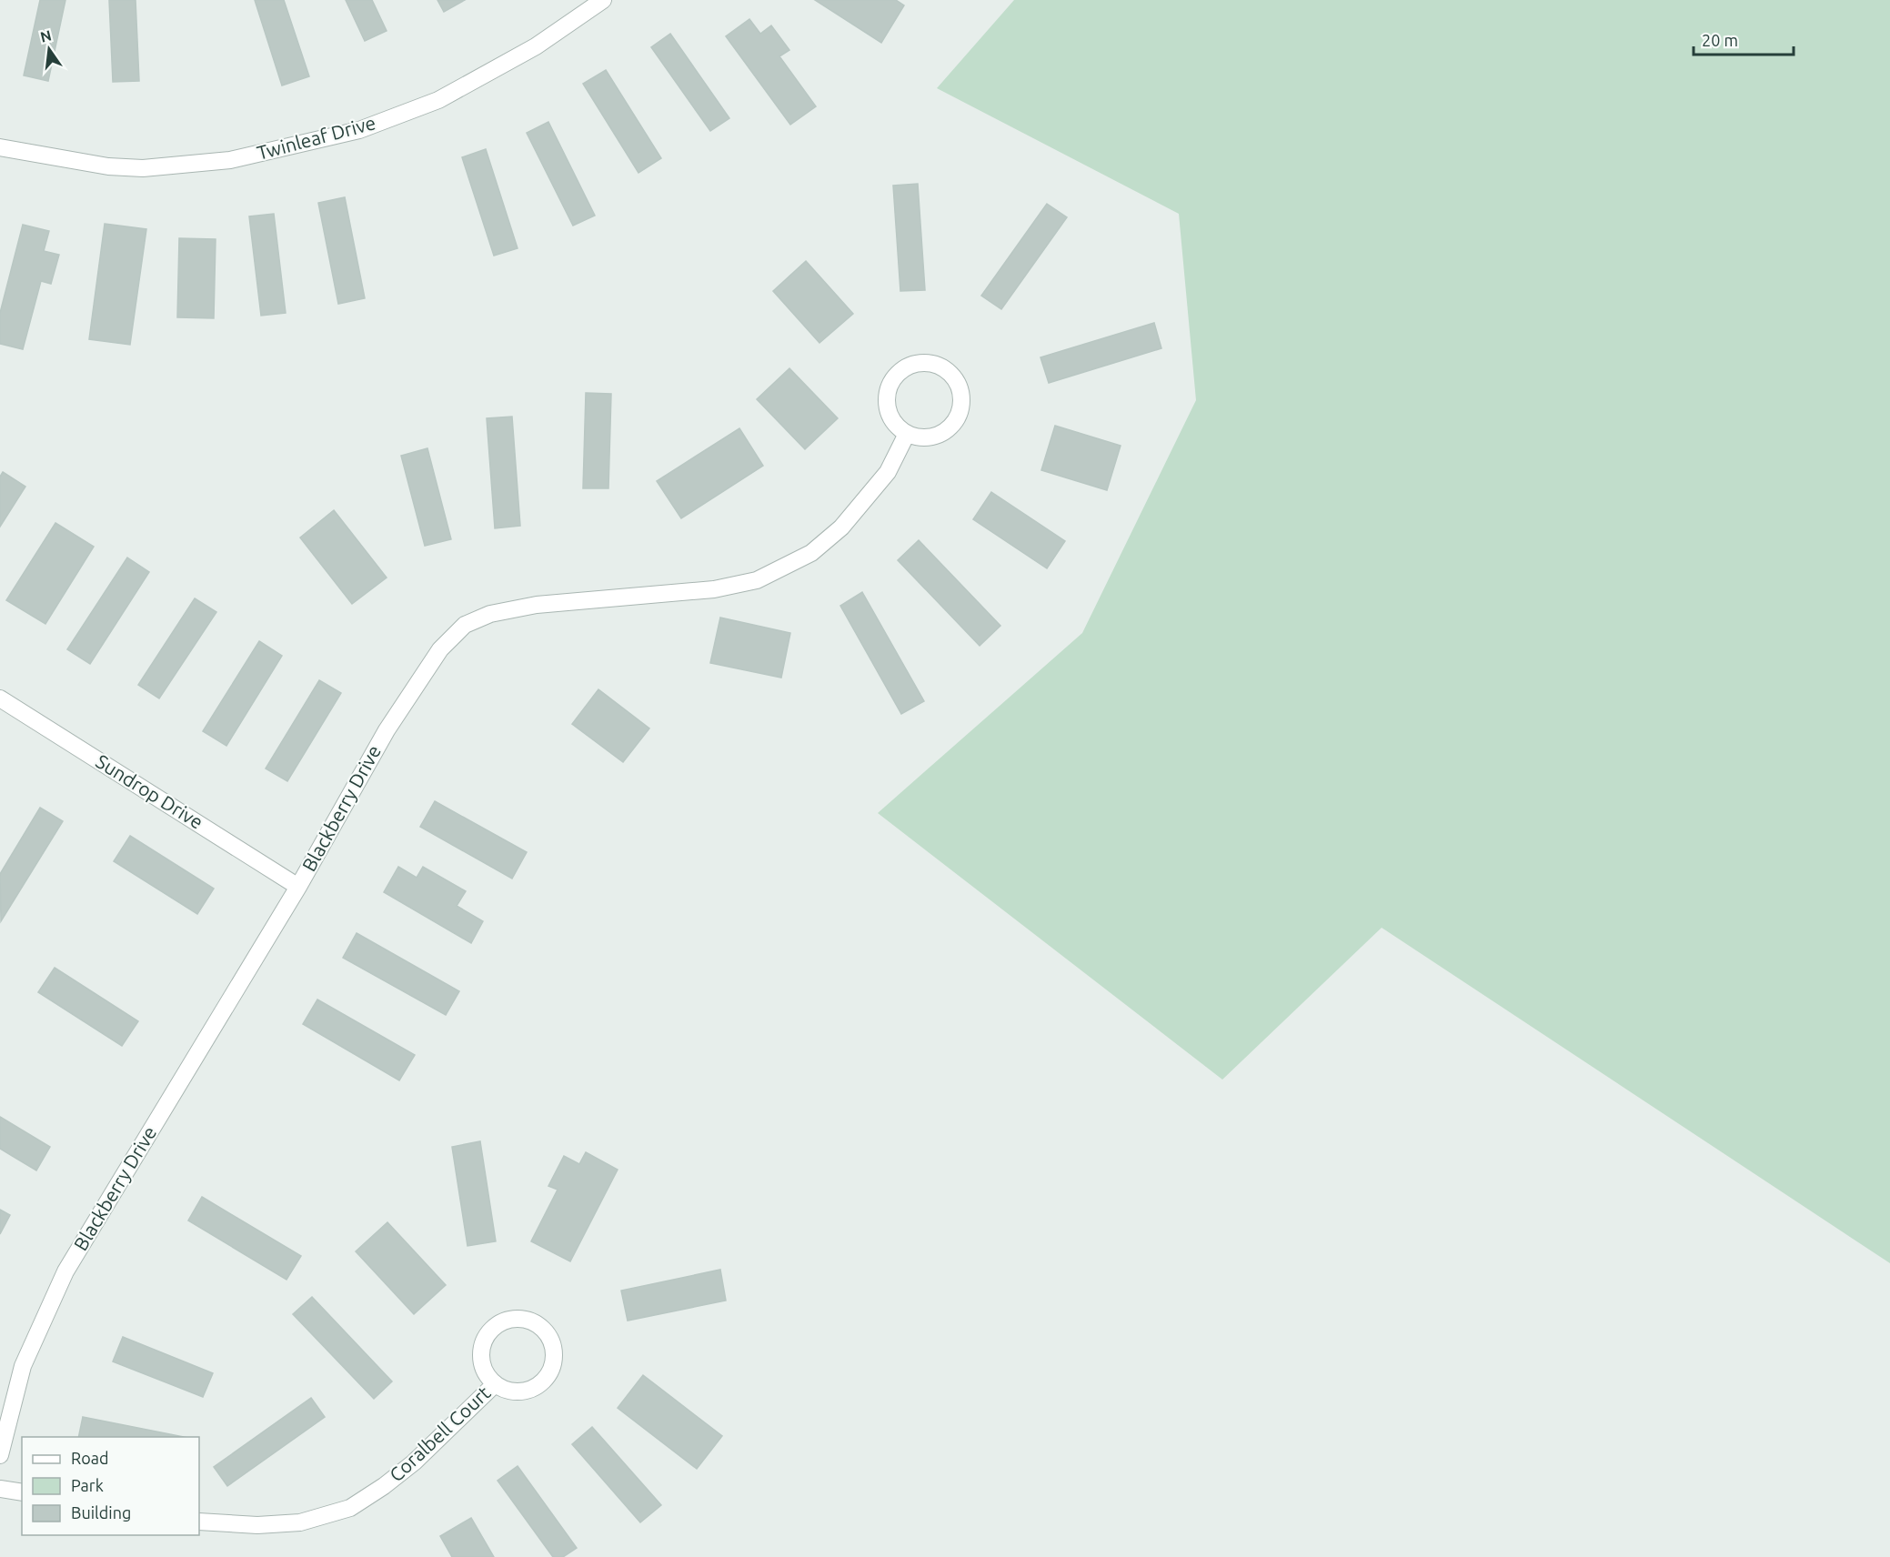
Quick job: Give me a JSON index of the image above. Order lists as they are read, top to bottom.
{
  "streets": {
    "street": [
      "Twinleaf Drive",
      "Sundrop Drive",
      "Blackberry Drive",
      "Coralbell Court"
    ]
  },
  "crossings": [
    ["Sundrop Drive", "Blackberry Drive"]
  ],
  "legend": ["Road", "Park", "Building"],
  "scale_bar": "20 m",
  "north": "top"
}
